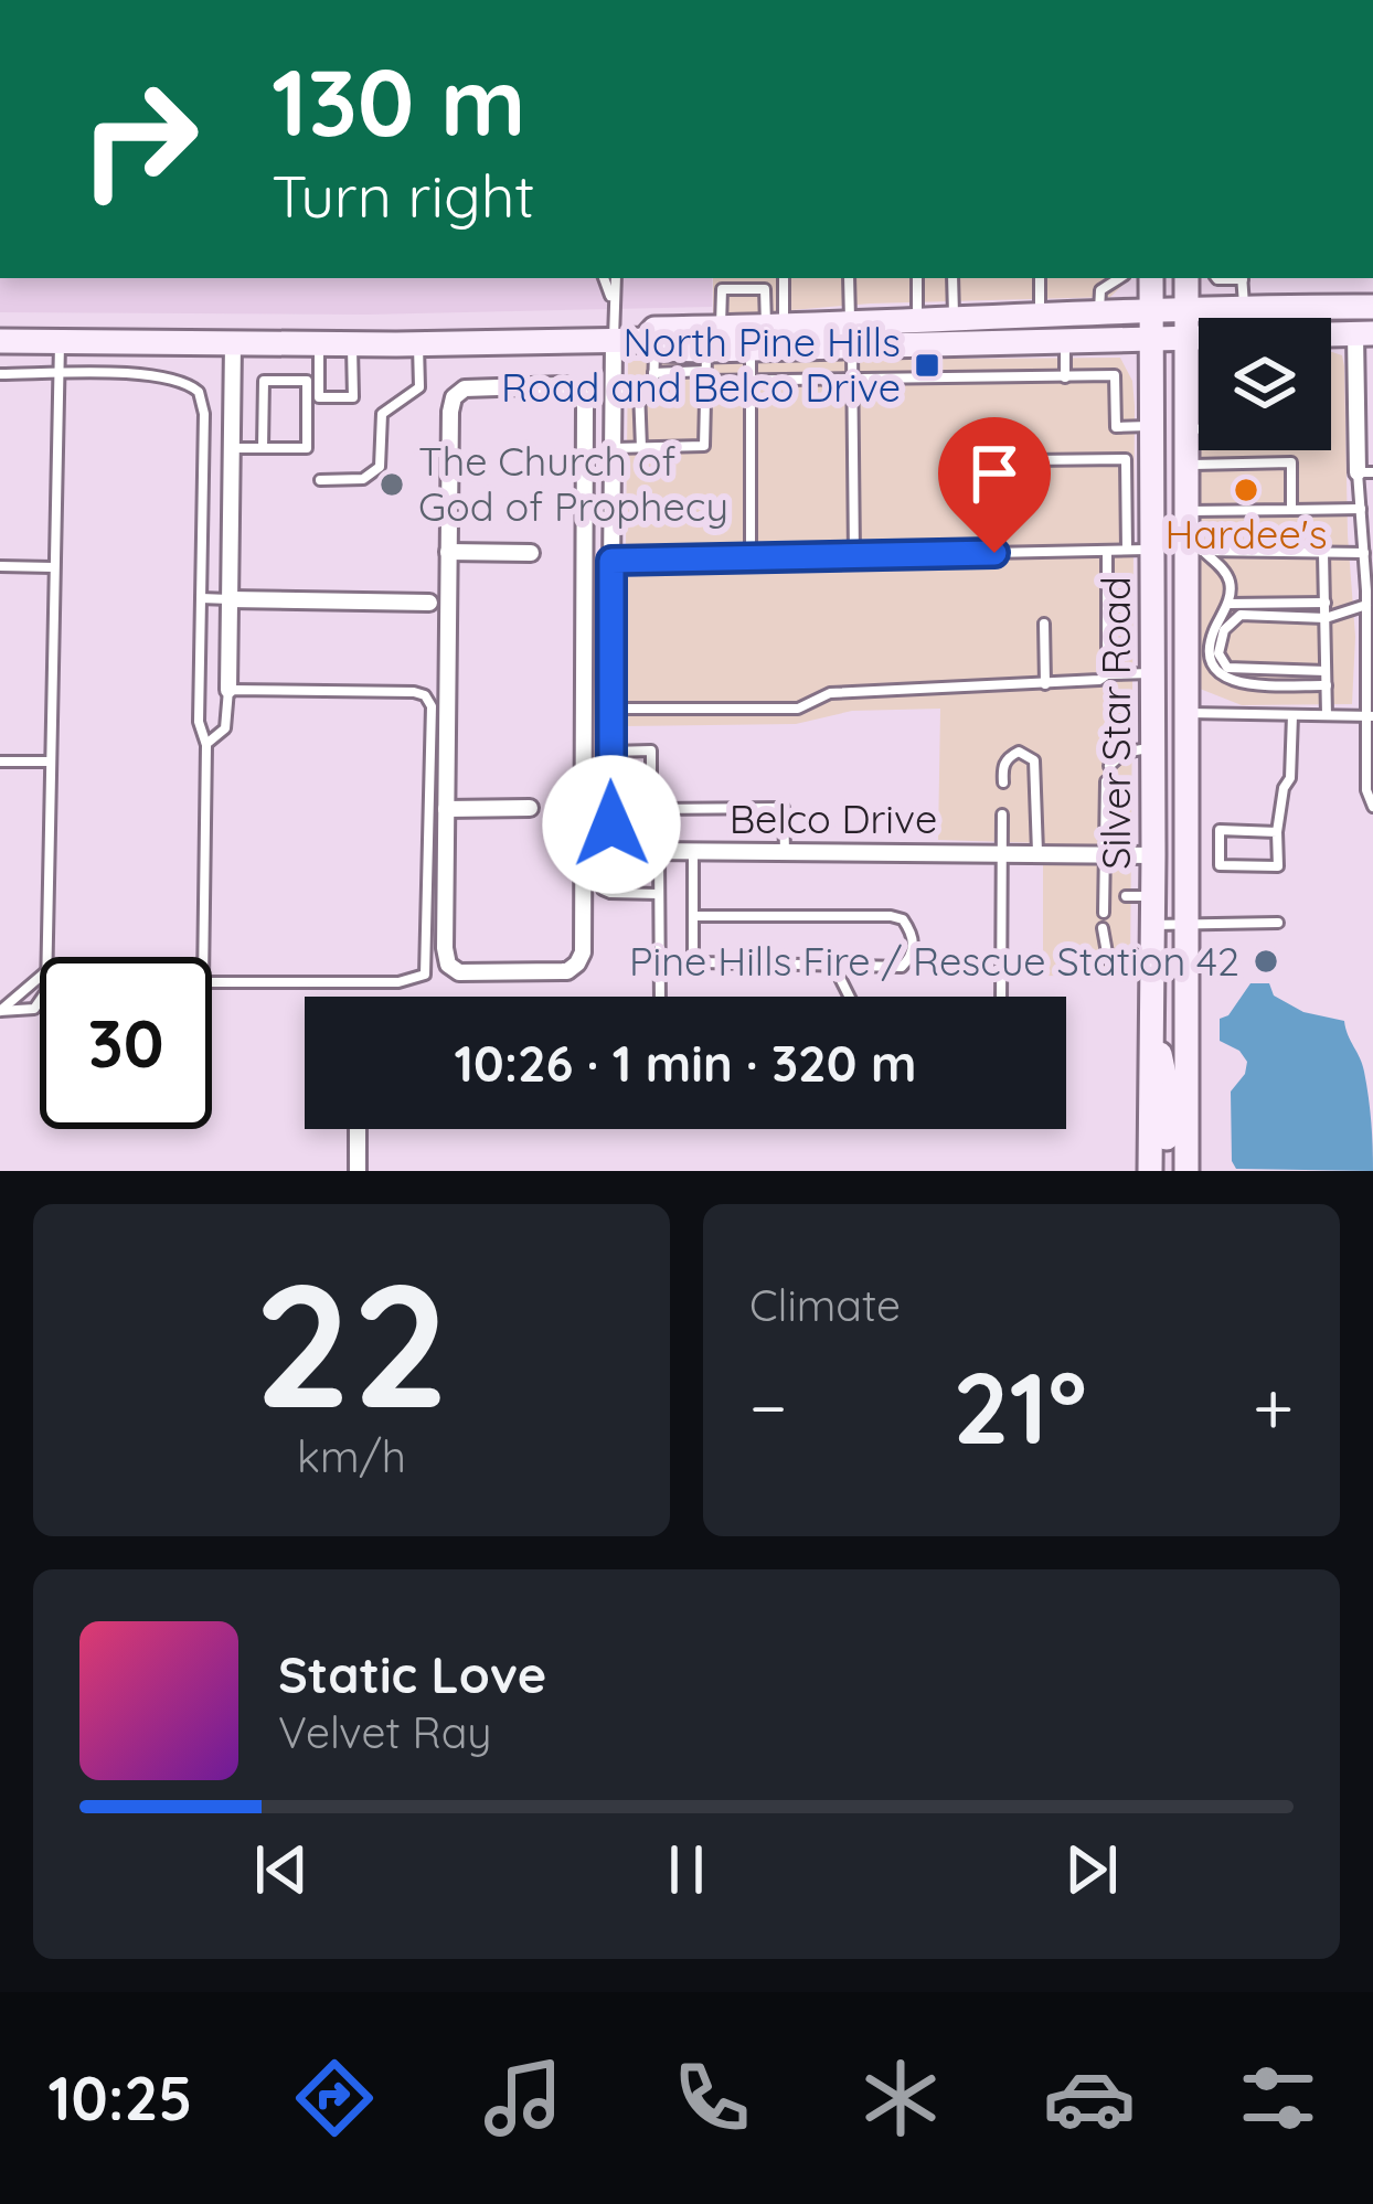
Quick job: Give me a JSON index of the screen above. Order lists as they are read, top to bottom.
{
  "streets": {
    "main road": ["Silver Star Road"],
    "street": ["Belco Drive"]
  },
  "crossings": [
    ["Silver Star Road", "Belco Drive"]
  ],
  "places": {
    "transit": ["North Pine Hills Road and Belco Drive"],
    "other": ["The Church of God of Prophecy", "Hardee's", "Pine Hills Fire / Rescue Station 42"]
  },
  "page": {
    "turn": ["130 m", "Turn right"],
    "limit": "30",
    "trip": "10:26 · 1 min · 320 m",
    "tile": [
      ["22", "km/h"],
      "Climate"
    ],
    "heat": ["−", "21°", "+"],
    "song": ["Static Love", "Velvet Ray"],
    "tabs": "10:25"
  }
}
